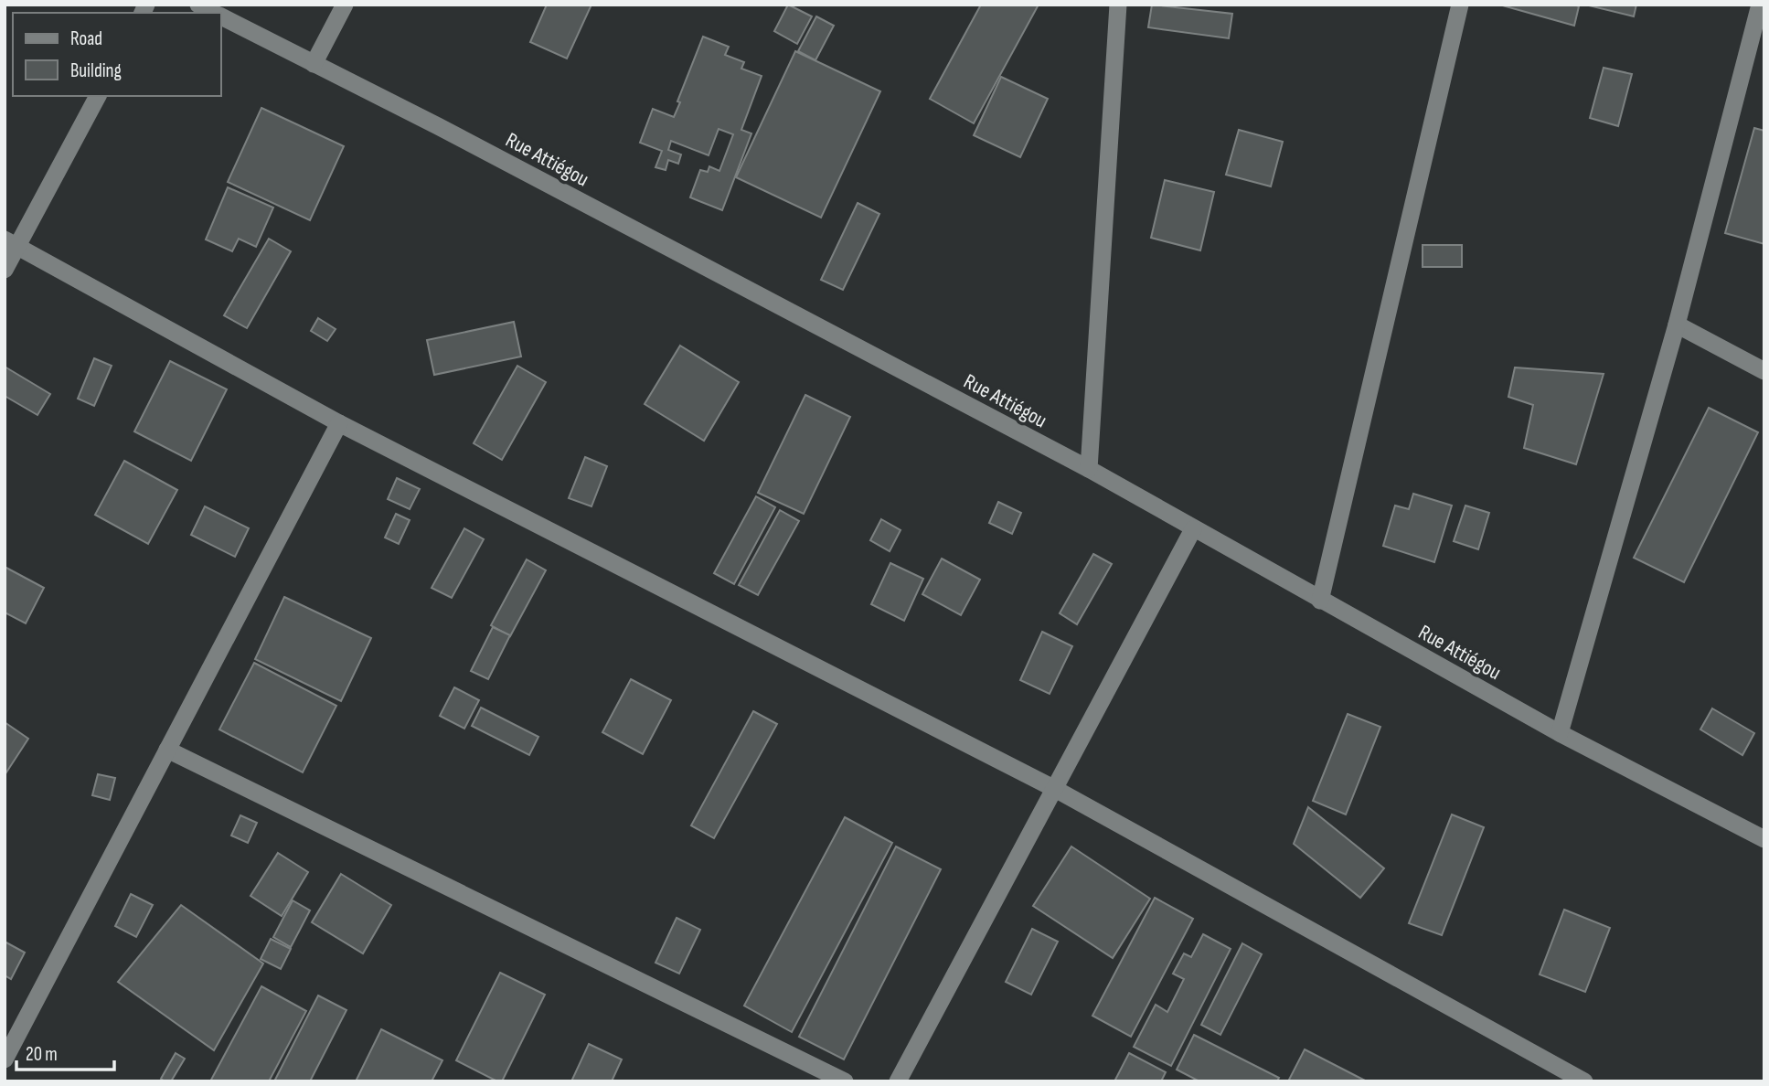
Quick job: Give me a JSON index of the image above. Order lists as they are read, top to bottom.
{
  "streets": {
    "street": ["Rue Attiégou"]
  },
  "legend": ["Road", "Building"],
  "scale_bar": "20 m"
}
